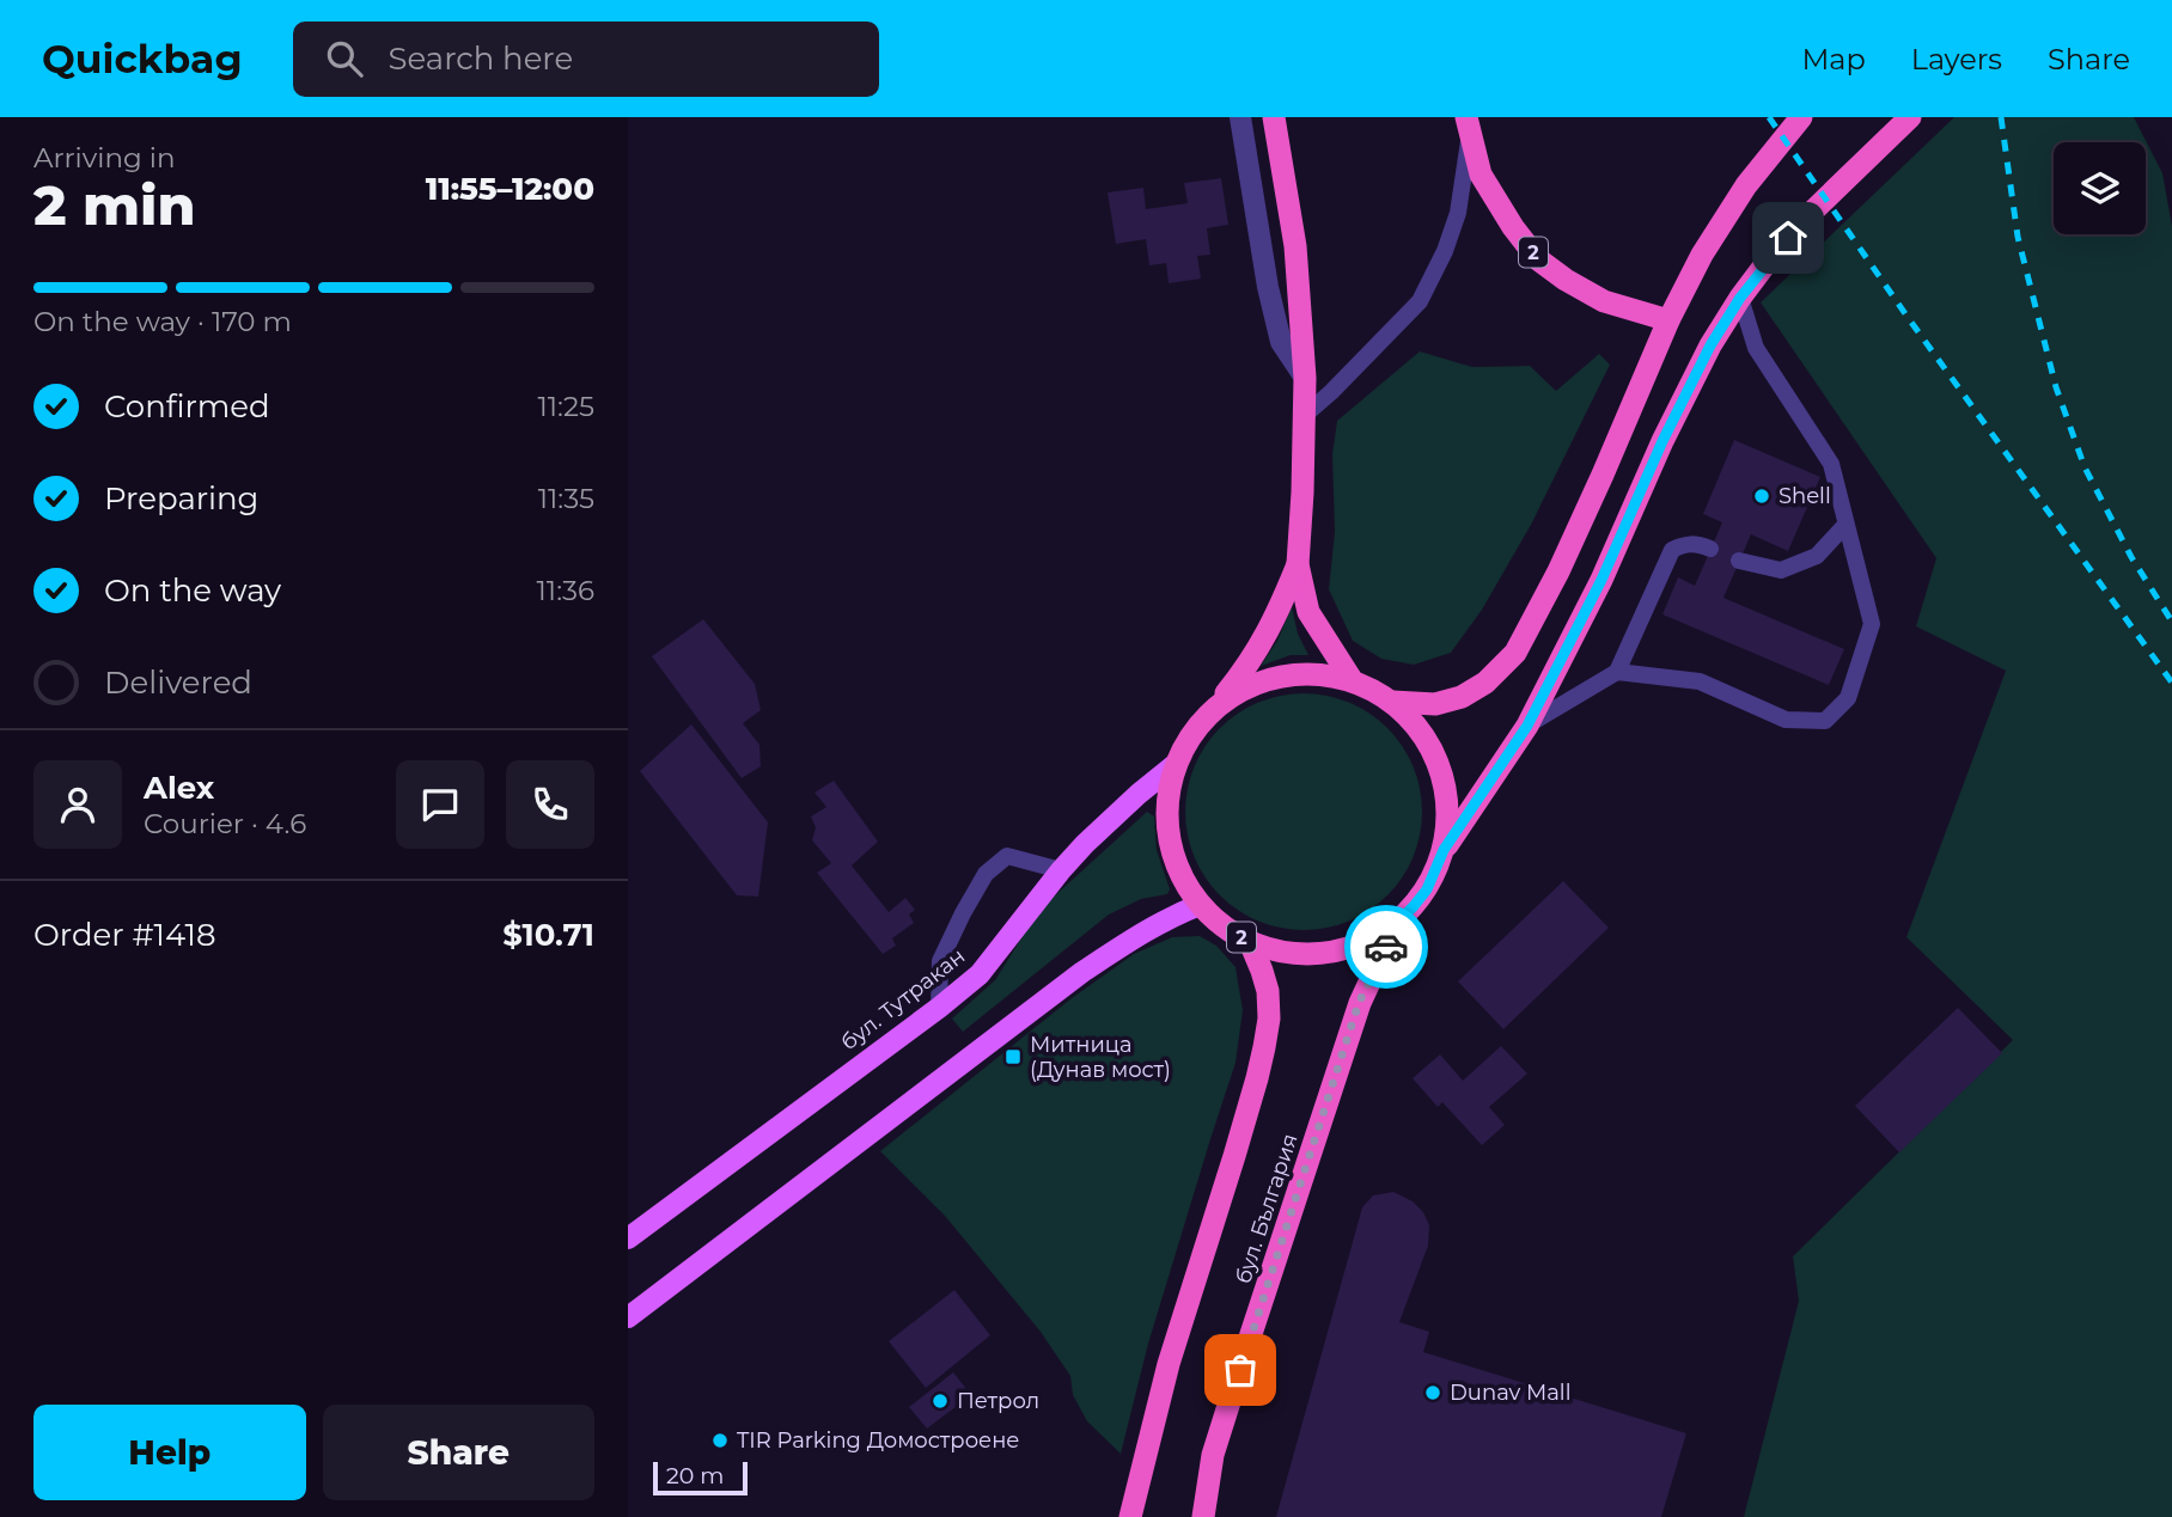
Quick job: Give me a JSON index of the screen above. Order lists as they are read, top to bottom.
{
  "streets": {
    "highway": ["2", "бул. България"],
    "main road": ["бул. Тутракан"]
  },
  "crossings": [
    ["2", "бул. Тутракан"],
    ["2", "бул. България"],
    ["бул. Тутракан", "бул. България"]
  ],
  "places": {
    "other": [
      "Shell",
      "Dunav Mall",
      "Петрол",
      "TIR Parking Домостроене"
    ],
    "transit": ["Митница (Дунав мост)"]
  },
  "scale_bar": "20 m",
  "page": {
    "header": "Quickbag",
    "search": "Search here",
    "nav": ["Map", "Layers", "Share"],
    "heading": ["2 min", "Arriving in", "11:55–12:00"],
    "panel": [
      "Alex",
      "Courier · 4.6",
      "Order #1418",
      "$10.71"
    ],
    "bar": "On the way · 170 m",
    "list": [
      ["Confirmed", "11:25"],
      ["Preparing", "11:35"],
      ["On the way", "11:36"],
      "Delivered"
    ],
    "buttons": ["Help", "Share"],
    "scale": "20 m"
  }
}
